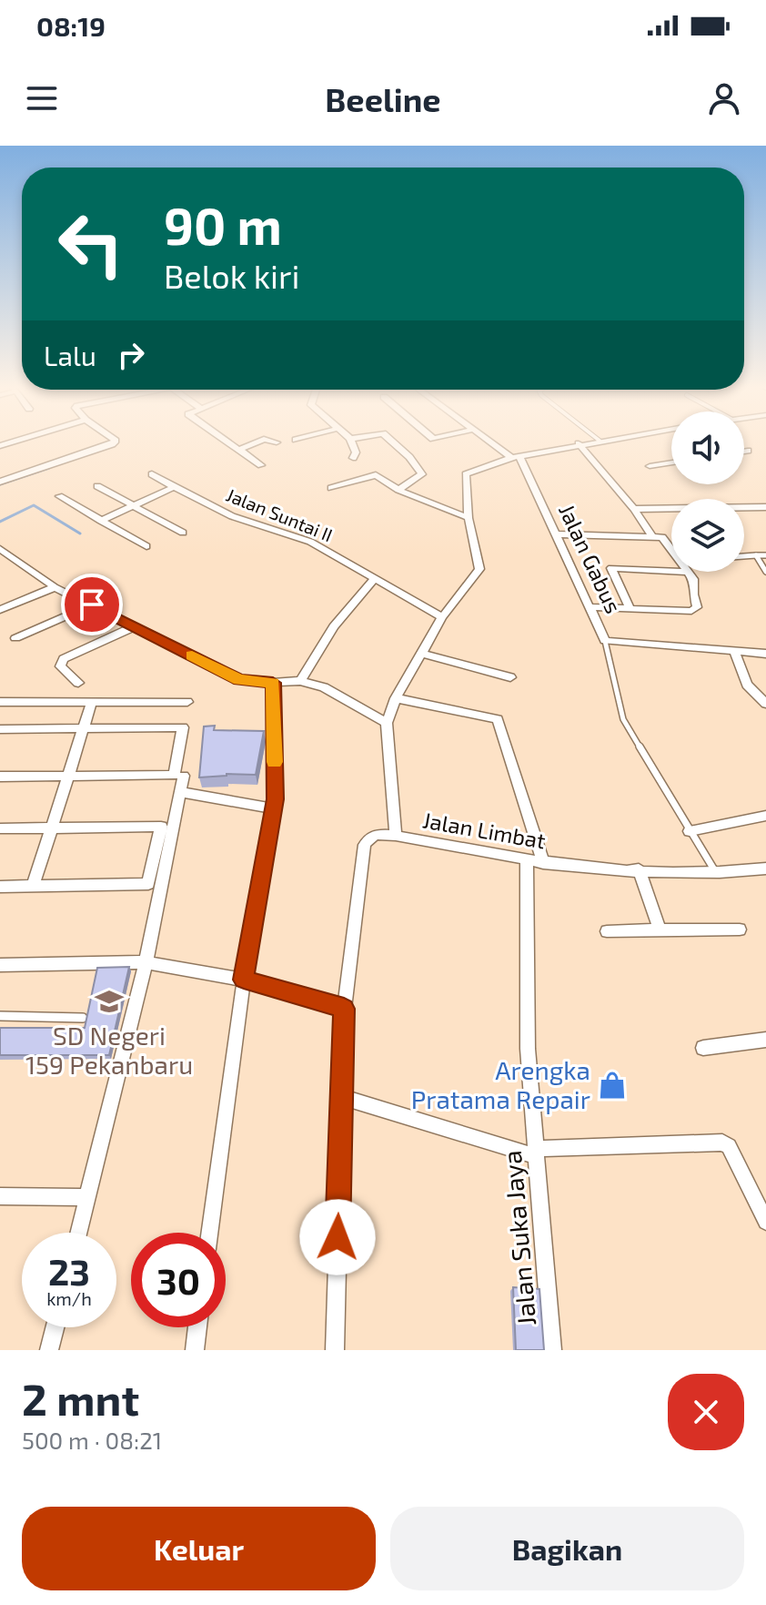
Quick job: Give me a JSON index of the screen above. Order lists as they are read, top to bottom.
{
  "streets": {
    "street": [
      "Jalan Suntai II",
      "Jalan Gabus",
      "Jalan Limbat",
      "Jalan Suka Jaya"
    ]
  },
  "crossings": [
    ["Jalan Limbat", "Jalan Suka Jaya"]
  ],
  "places": {
    "school or university": ["SD Negeri 159 Pekanbaru"],
    "shop": ["Arengka Pratama Repair"]
  },
  "page": {
    "status": "08:19",
    "header": "Beeline",
    "turn": ["90 m", "Belok kiri"],
    "then": "Lalu",
    "speed": "23 km/h",
    "limit": "30",
    "heading": ["2 mnt", "500 m · 08:21"],
    "buttons": ["Keluar", "Bagikan"]
  }
}
